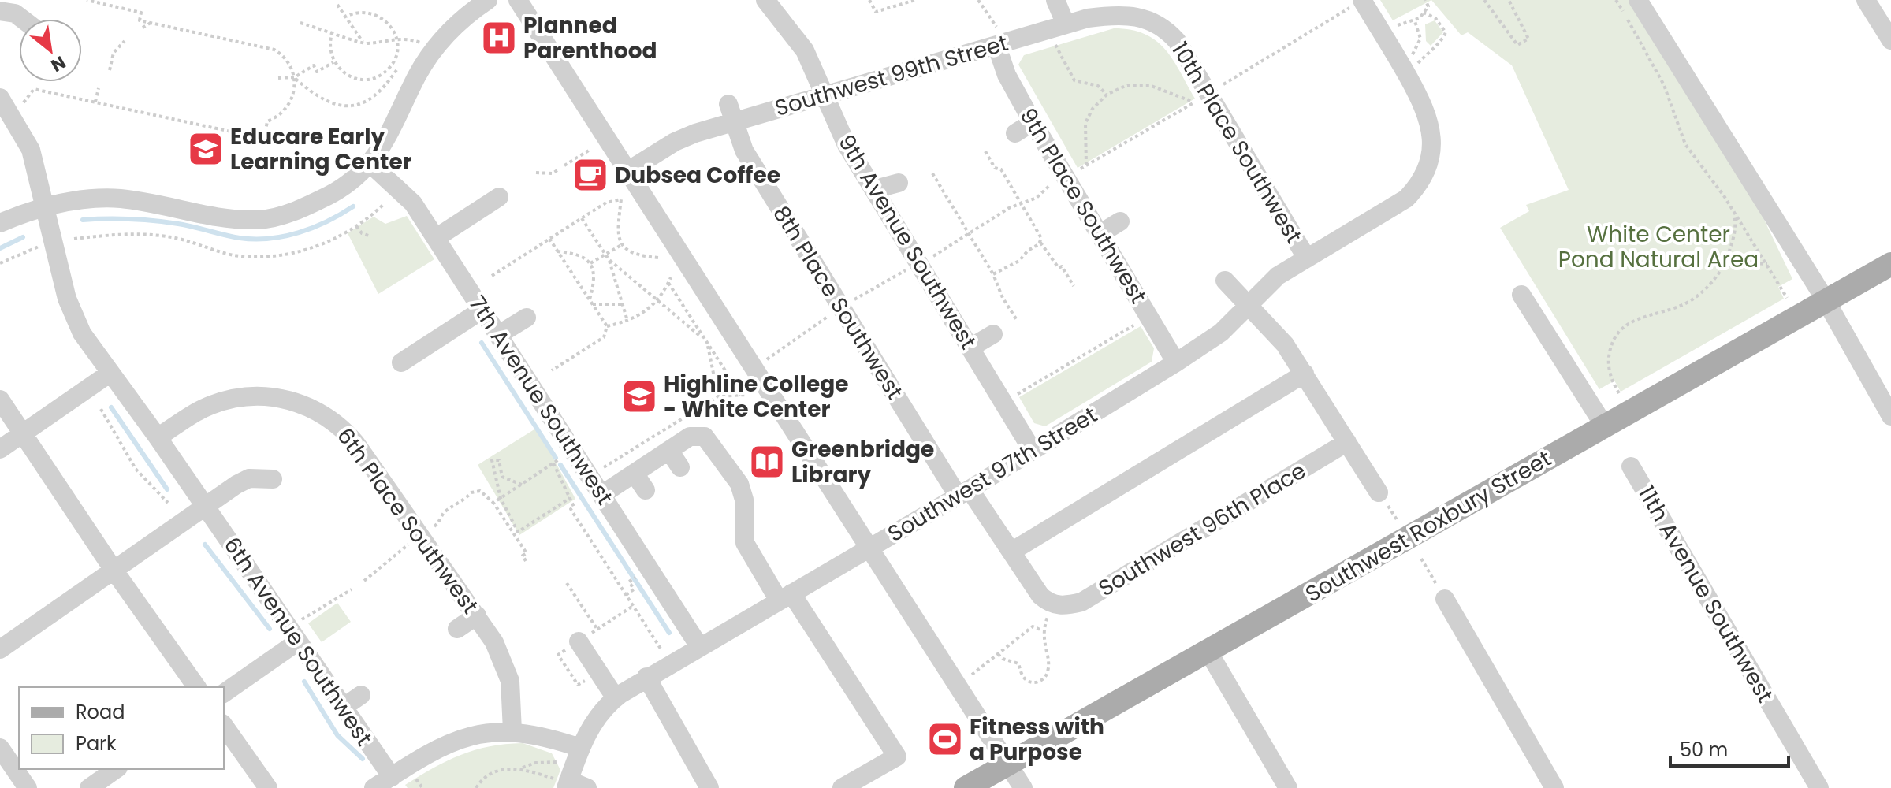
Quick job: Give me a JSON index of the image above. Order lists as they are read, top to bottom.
{
  "streets": {
    "main road": ["Southwest Roxbury Street"],
    "street": [
      "Southwest 99th Street",
      "10th Place Southwest",
      "9th Place Southwest",
      "9th Avenue Southwest",
      "8th Place Southwest",
      "7th Avenue Southwest",
      "Southwest 97th Street",
      "6th Place Southwest",
      "Southwest 96th Place",
      "11th Avenue Southwest",
      "6th Avenue Southwest"
    ]
  },
  "crossings": [
    ["Southwest 99th Street", "10th Place Southwest"],
    ["Southwest 99th Street", "9th Place Southwest"],
    ["Southwest 99th Street", "9th Avenue Southwest"],
    ["Southwest 99th Street", "8th Place Southwest"],
    ["10th Place Southwest", "Southwest 97th Street"],
    ["9th Place Southwest", "Southwest 97th Street"],
    ["9th Avenue Southwest", "Southwest 97th Street"],
    ["8th Place Southwest", "Southwest 97th Street"],
    ["8th Place Southwest", "Southwest 96th Place"],
    ["7th Avenue Southwest", "Southwest 97th Street"],
    ["6th Place Southwest", "6th Avenue Southwest"]
  ],
  "parks": ["White Center Pond Natural Area"],
  "places": {
    "hospital": ["Planned Parenthood"],
    "school or university": ["Educare Early Learning Center", "Highline College - White Center"],
    "cafe": ["Dubsea Coffee"],
    "library": ["Greenbridge Library"],
    "sports": ["Fitness with a Purpose"]
  },
  "legend": ["Road", "Park"],
  "scale_bar": "50 m",
  "north": "bottom right"
}
